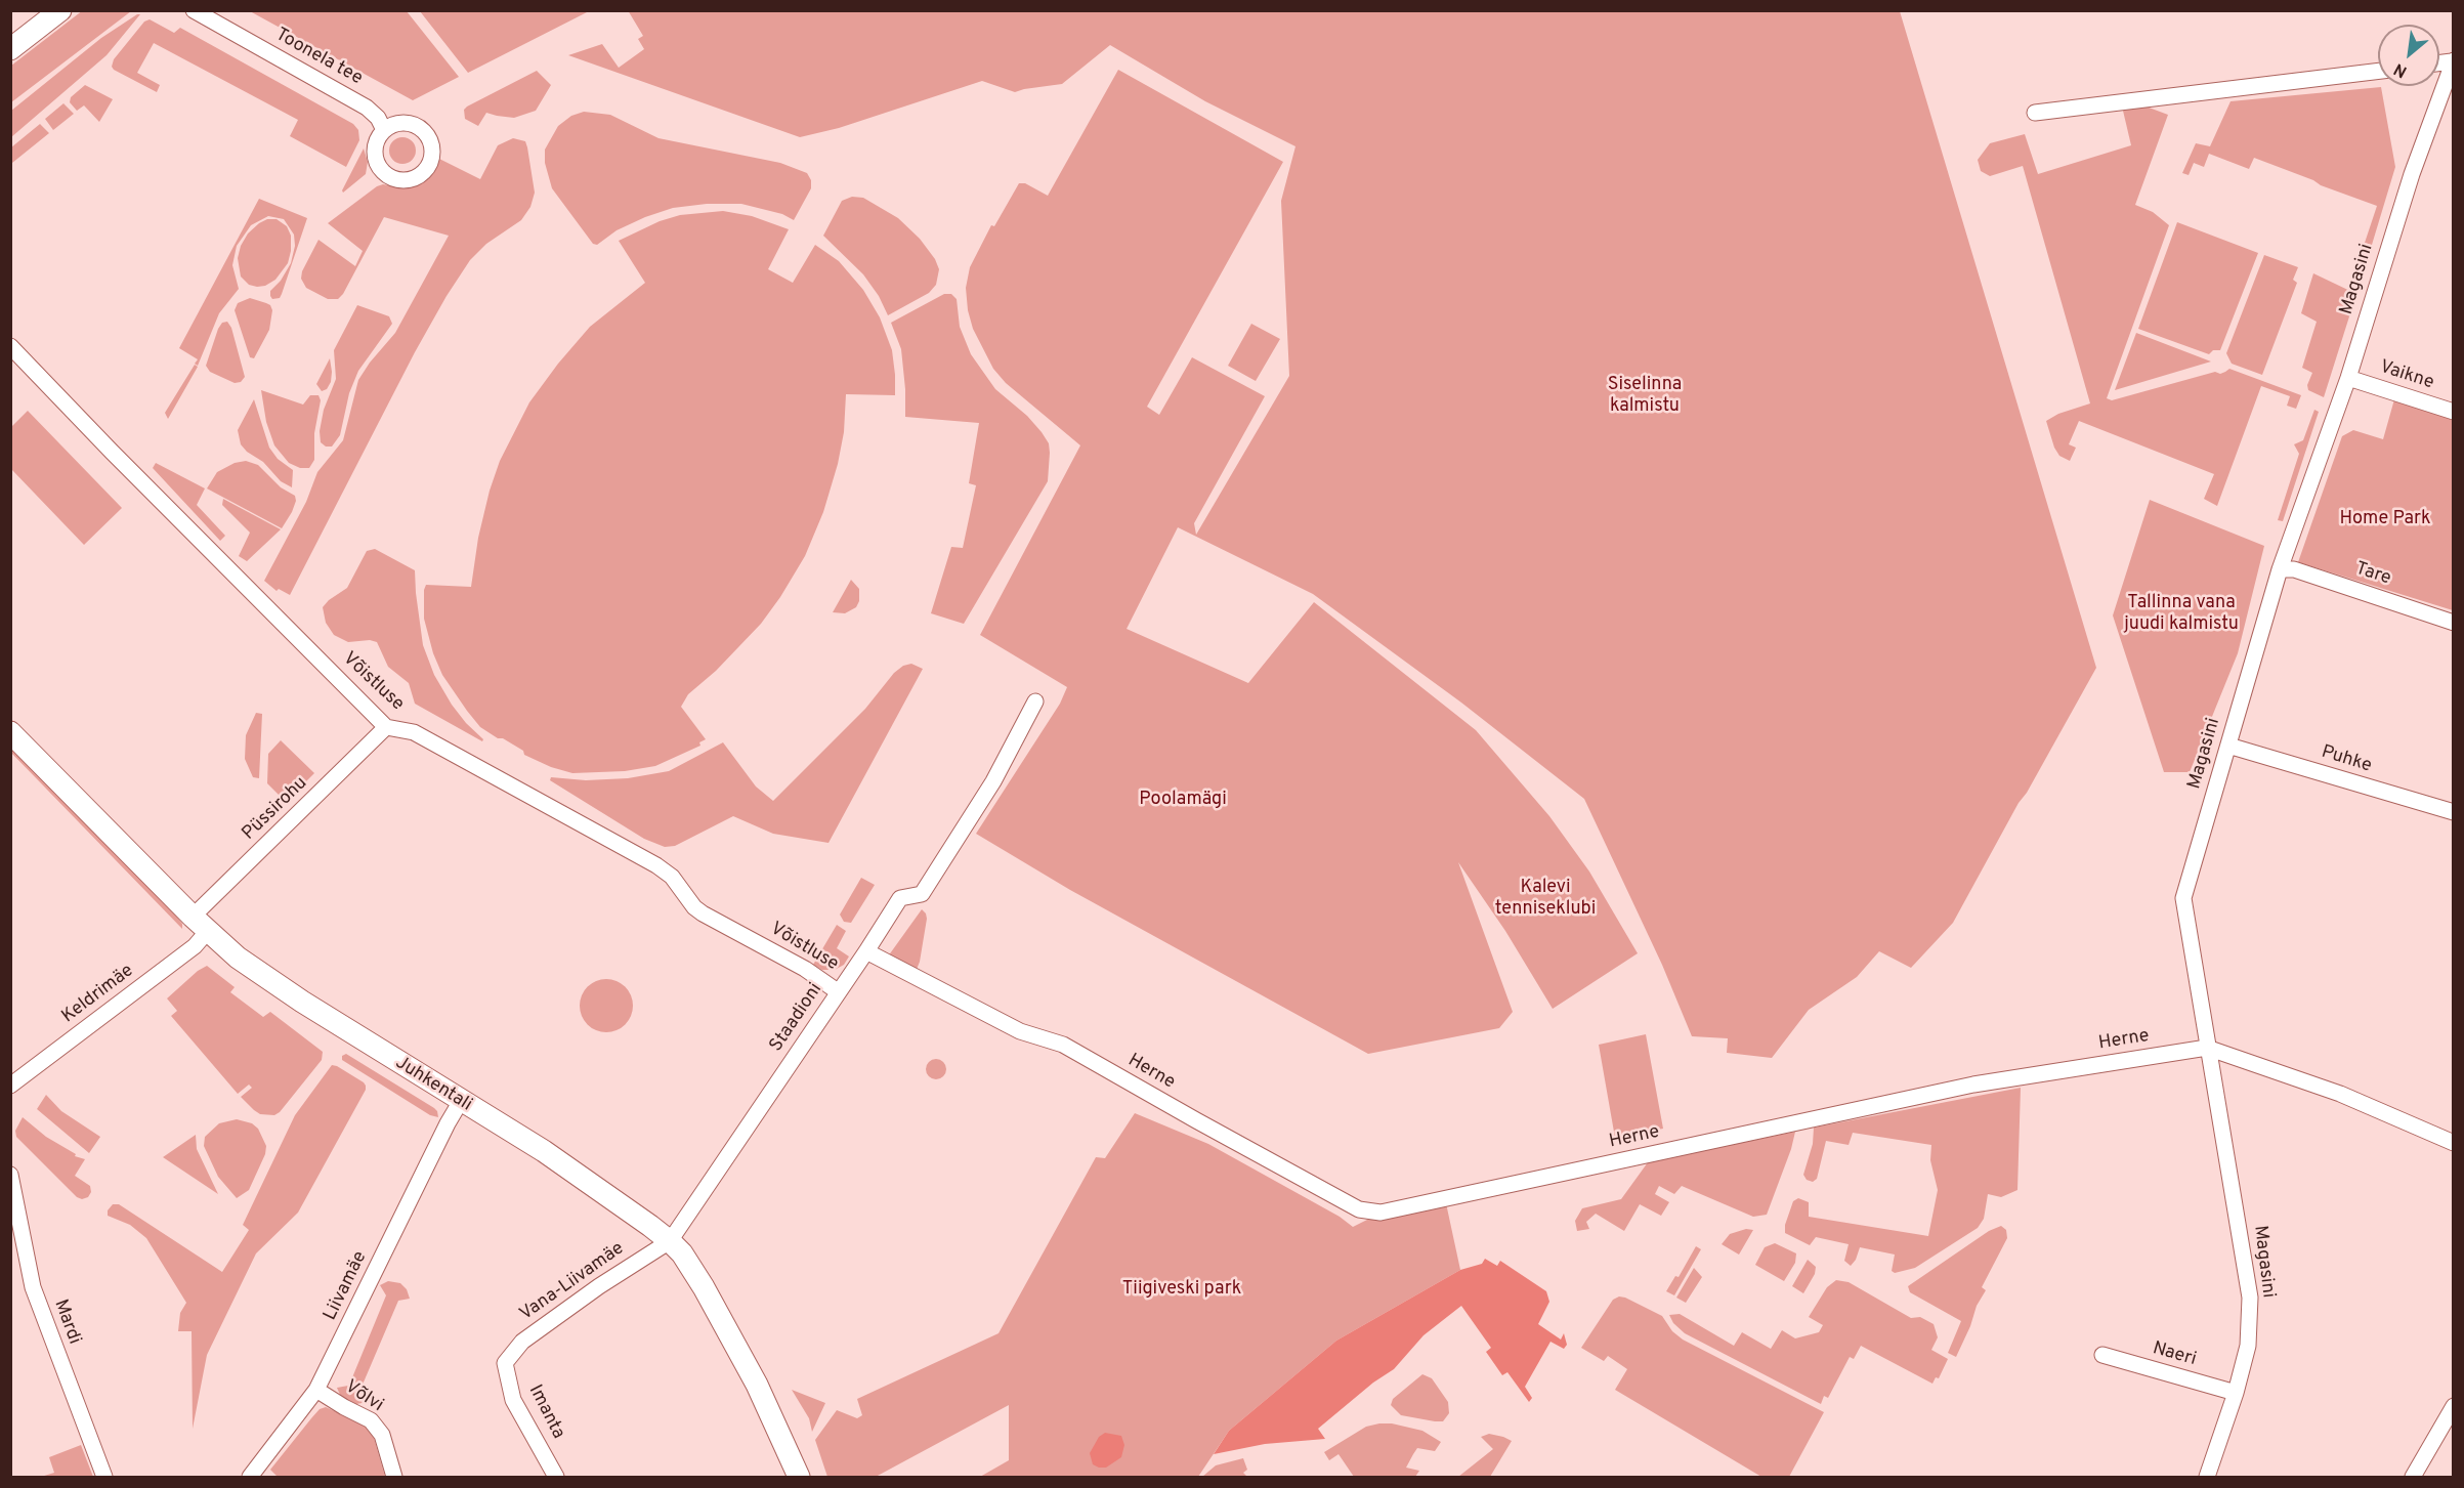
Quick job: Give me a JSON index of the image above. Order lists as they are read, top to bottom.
{
  "streets": {
    "street": [
      "Toonela tee",
      "Magasini",
      "Vaikne",
      "Tare",
      "Võistluse",
      "Puhke",
      "Püssirohu",
      "Keldrimäe",
      "Staadioni",
      "Herne",
      "Juhkentali",
      "Vana-Liivamäe",
      "Liivamäe",
      "Mardi",
      "Naeri",
      "Võlvi",
      "Imanta"
    ]
  },
  "crossings": [
    ["Magasini", "Vaikne"],
    ["Magasini", "Tare"],
    ["Magasini", "Puhke"],
    ["Magasini", "Herne"],
    ["Magasini", "Naeri"],
    ["Võistluse", "Püssirohu"],
    ["Võistluse", "Staadioni"],
    ["Püssirohu", "Keldrimäe"],
    ["Püssirohu", "Juhkentali"],
    ["Keldrimäe", "Juhkentali"],
    ["Staadioni", "Herne"],
    ["Staadioni", "Juhkentali"],
    ["Staadioni", "Vana-Liivamäe"],
    ["Juhkentali", "Vana-Liivamäe"],
    ["Juhkentali", "Liivamäe"],
    ["Vana-Liivamäe", "Imanta"],
    ["Liivamäe", "Võlvi"]
  ],
  "parks": [
    "Siselinna kalmistu",
    "Home Park",
    "Tallinna vana juudi kalmistu",
    "Poolamägi",
    "Kalevi tenniseklubi",
    "Tiigiveski park"
  ],
  "north": "bottom left"
}
